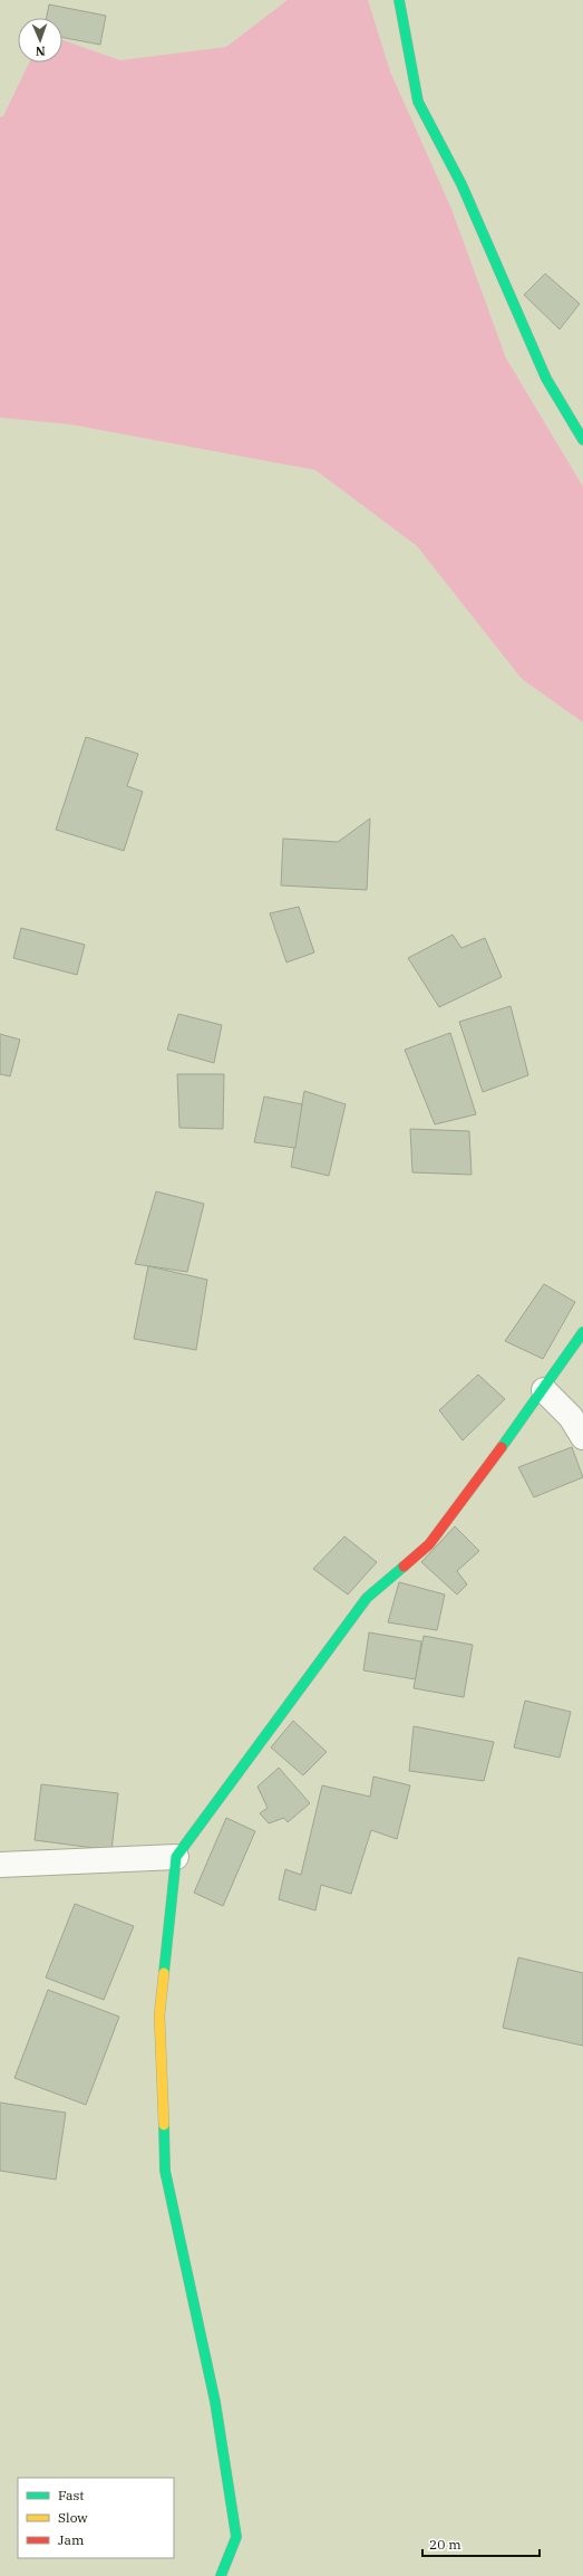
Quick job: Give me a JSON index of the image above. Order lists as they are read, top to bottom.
{
  "legend": ["Fast", "Slow", "Jam"],
  "scale_bar": "20 m",
  "north": "bottom"
}
